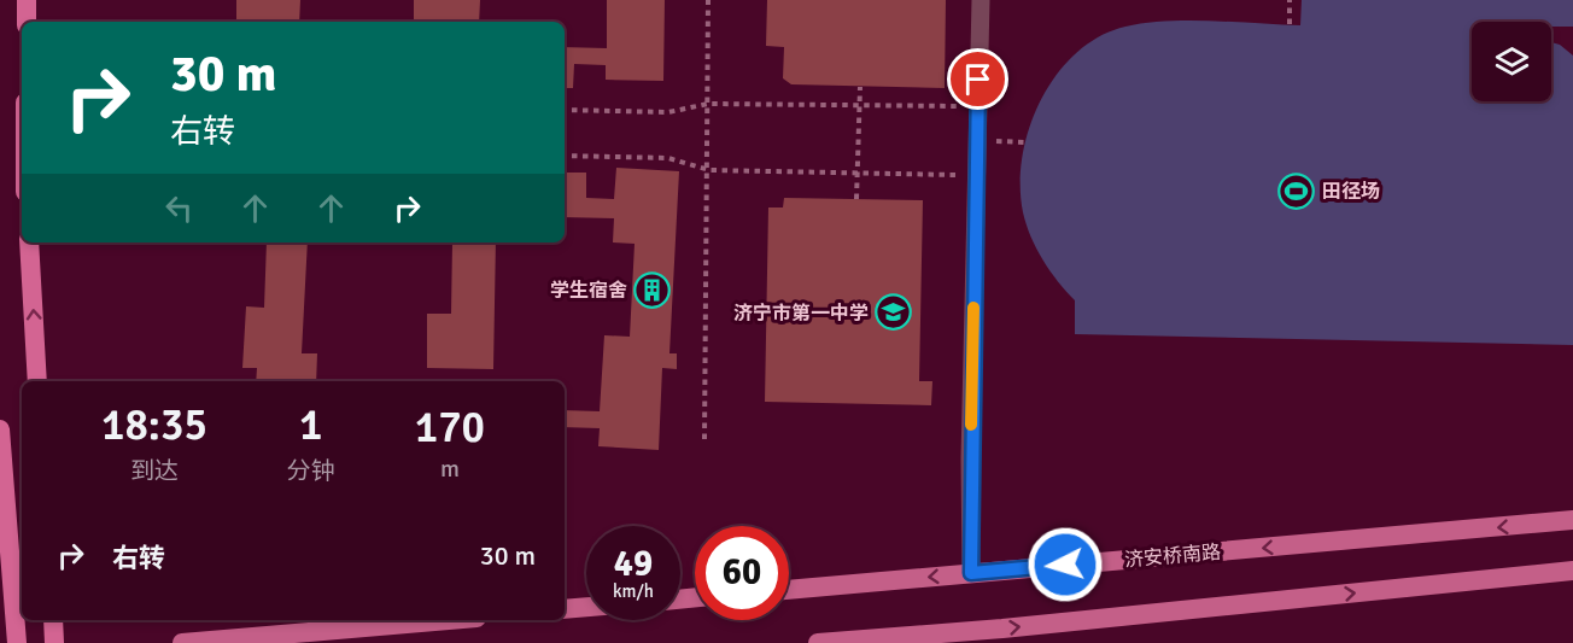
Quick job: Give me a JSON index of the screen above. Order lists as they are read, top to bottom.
{
  "streets": {
    "main road": ["济安桥南路"]
  },
  "places": {
    "sports": ["田径场"],
    "building": ["学生宿舍"],
    "school or university": ["济宁市第一中学"]
  },
  "page": {
    "turn": ["30 m", "右转"],
    "eta": [
      "18:35",
      "到达",
      "1",
      "分钟",
      "170",
      "m"
    ],
    "list": [
      {
        "name": "右转",
        "value": "30 m"
      }
    ],
    "speed": "49 km/h",
    "limit": "60"
  }
}
